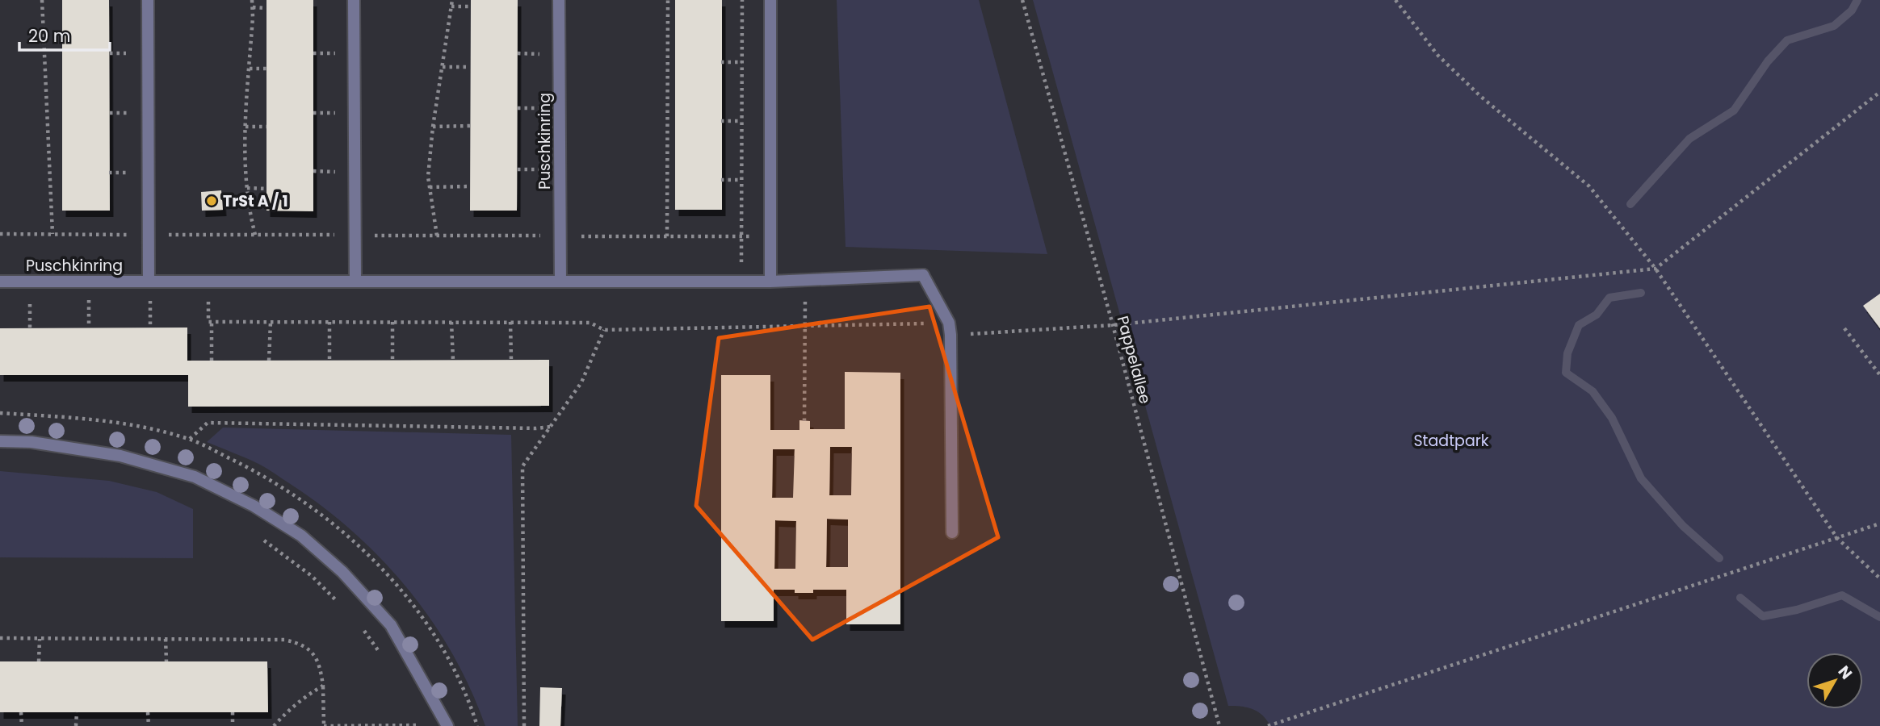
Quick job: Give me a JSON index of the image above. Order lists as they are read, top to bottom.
{
  "streets": {
    "street": ["Puschkinring"],
    "path": ["Pappelallee"]
  },
  "parks": ["Stadtpark"],
  "places": ["TrSt A / 1"],
  "scale_bar": "20 m",
  "north": "top right"
}
